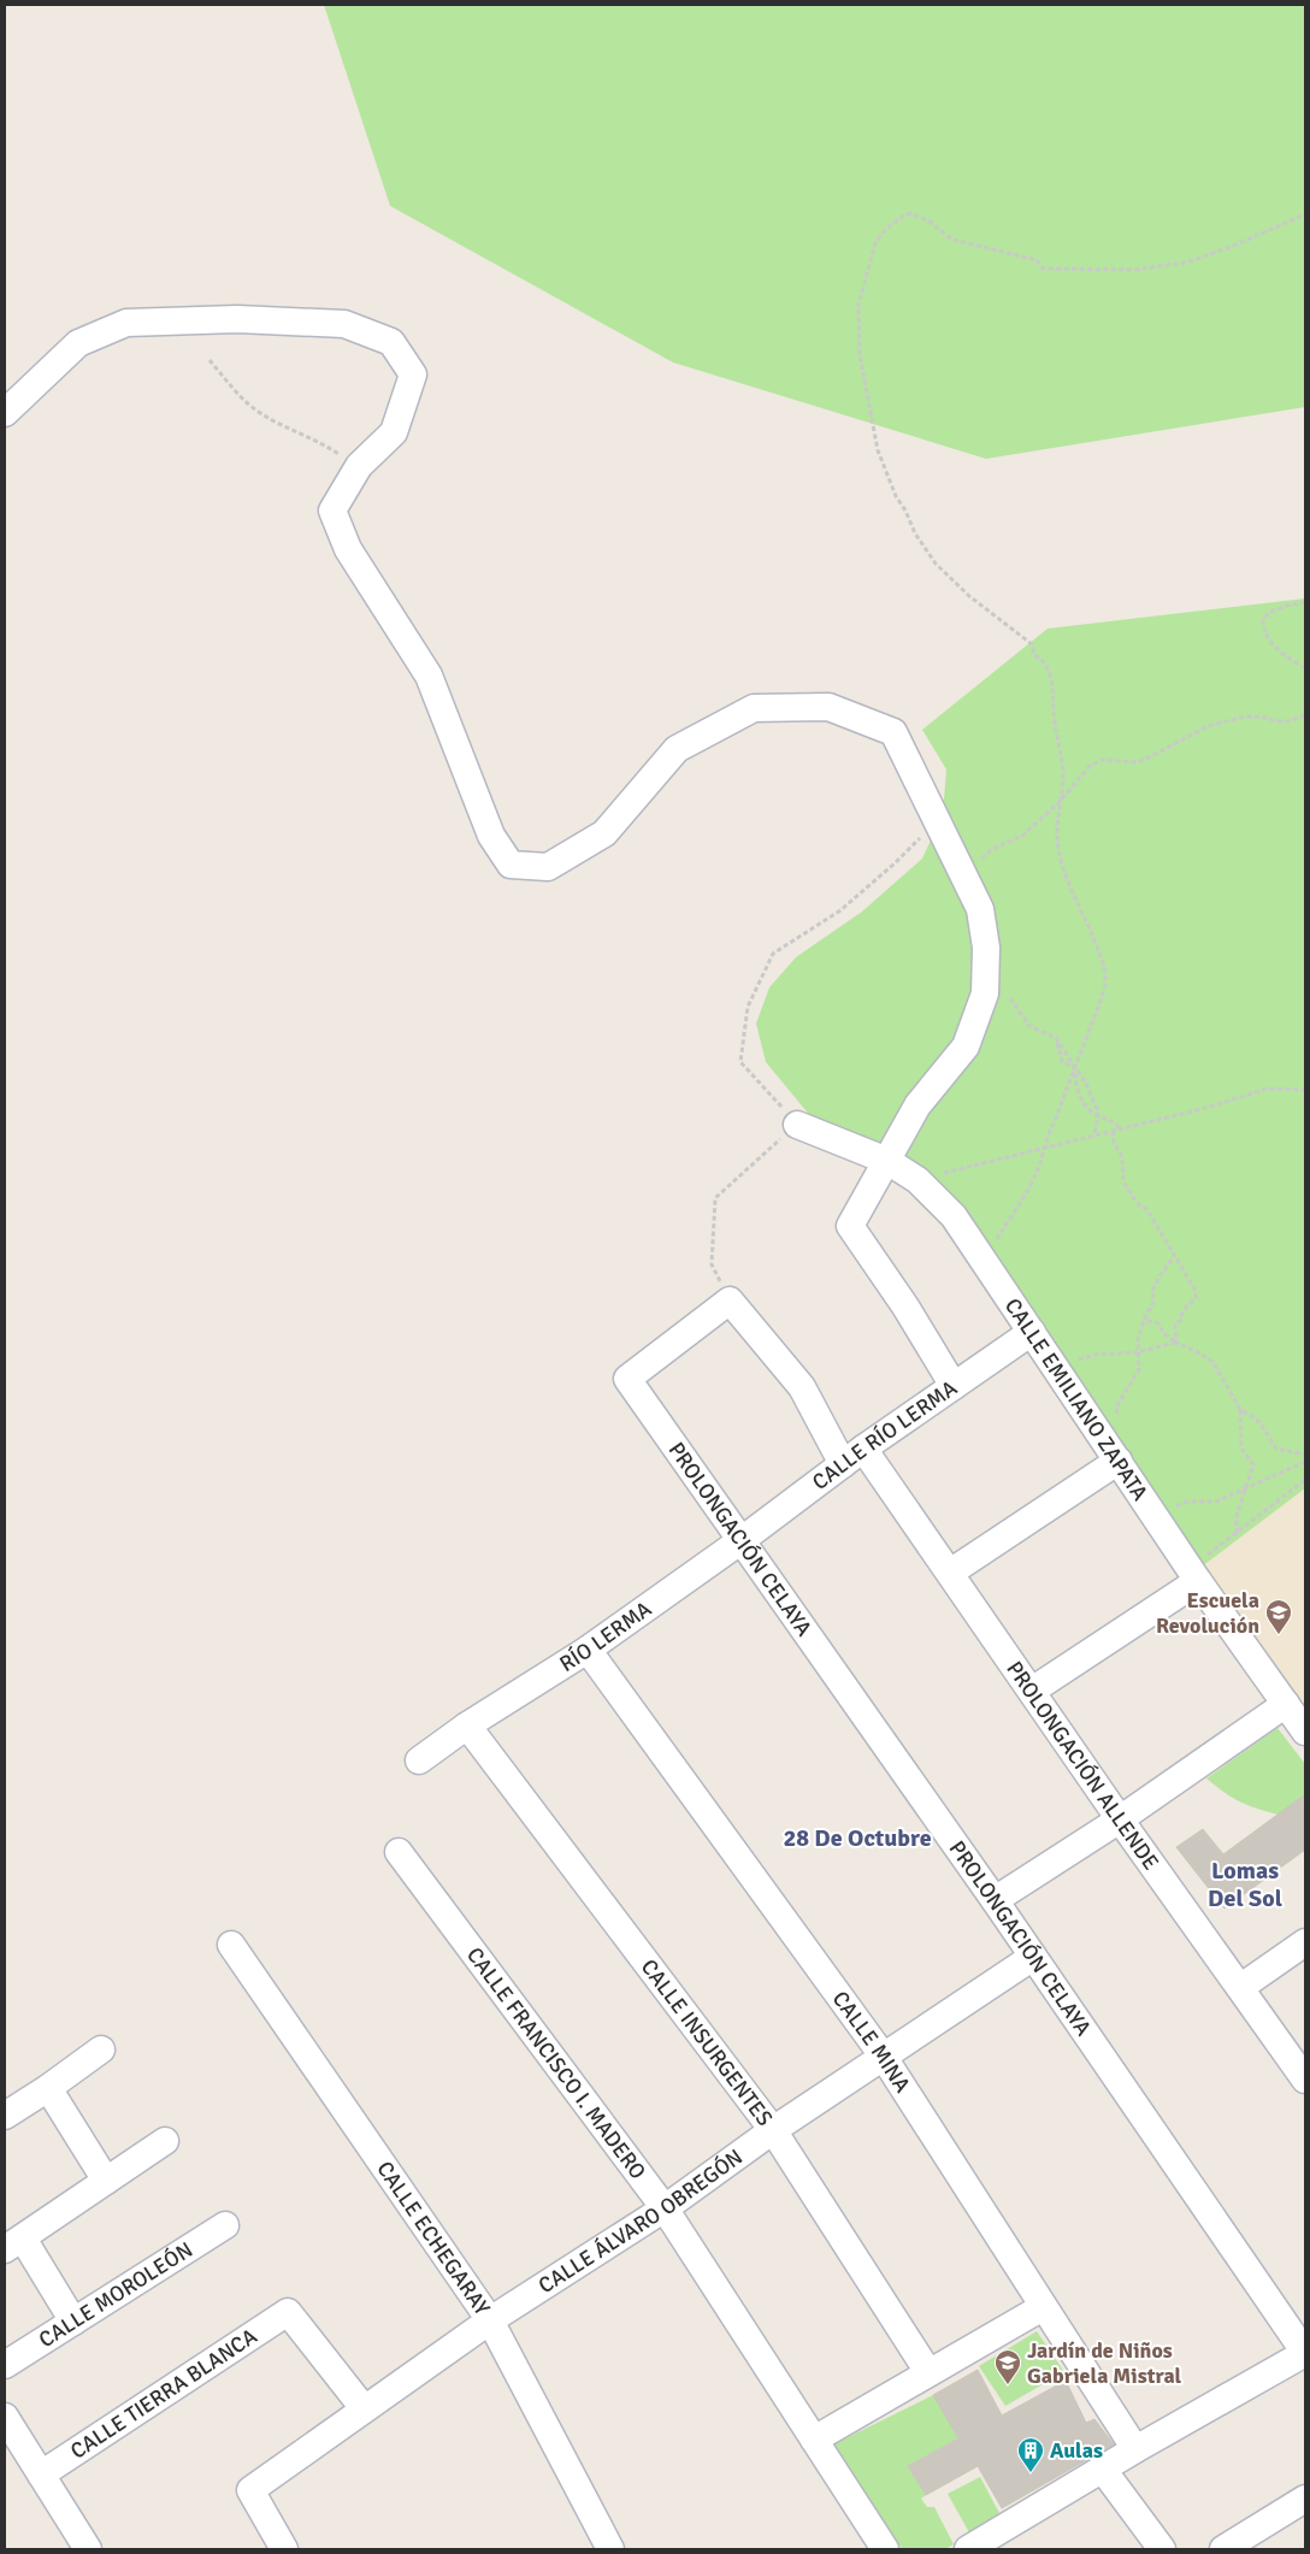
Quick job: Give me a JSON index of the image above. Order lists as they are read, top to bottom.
{
  "streets": {
    "street": [
      "CALLE EMILIANO ZAPATA",
      "CALLE RÍO LERMA",
      "PROLONGACIÓN CELAYA",
      "RÍO LERMA",
      "PROLONGACIÓN ALLENDE",
      "CALLE INSURGENTES",
      "CALLE MINA",
      "CALLE FRANCISCO I. MADERO",
      "CALLE ÁLVARO OBREGÓN",
      "CALLE ECHEGARAY",
      "CALLE MOROLEÓN",
      "CALLE TIERRA BLANCA"
    ]
  },
  "crossings": [
    ["CALLE EMILIANO ZAPATA", "CALLE RÍO LERMA"],
    ["CALLE RÍO LERMA", "PROLONGACIÓN CELAYA"],
    ["CALLE RÍO LERMA", "RÍO LERMA"],
    ["CALLE RÍO LERMA", "PROLONGACIÓN ALLENDE"],
    ["PROLONGACIÓN CELAYA", "RÍO LERMA"],
    ["PROLONGACIÓN CELAYA", "PROLONGACIÓN ALLENDE"],
    ["PROLONGACIÓN CELAYA", "CALLE ÁLVARO OBREGÓN"],
    ["RÍO LERMA", "CALLE INSURGENTES"],
    ["RÍO LERMA", "CALLE MINA"],
    ["CALLE INSURGENTES", "CALLE ÁLVARO OBREGÓN"],
    ["CALLE MINA", "CALLE ÁLVARO OBREGÓN"],
    ["CALLE FRANCISCO I. MADERO", "CALLE ÁLVARO OBREGÓN"],
    ["CALLE ÁLVARO OBREGÓN", "CALLE ECHEGARAY"],
    ["CALLE ÁLVARO OBREGÓN", "CALLE TIERRA BLANCA"]
  ],
  "districts": ["28 De Octubre", "Lomas Del Sol"],
  "places": {
    "school or university": ["Escuela Revolución", "Jardín de Niños Gabriela Mistral"],
    "building": ["Aulas"]
  }
}
